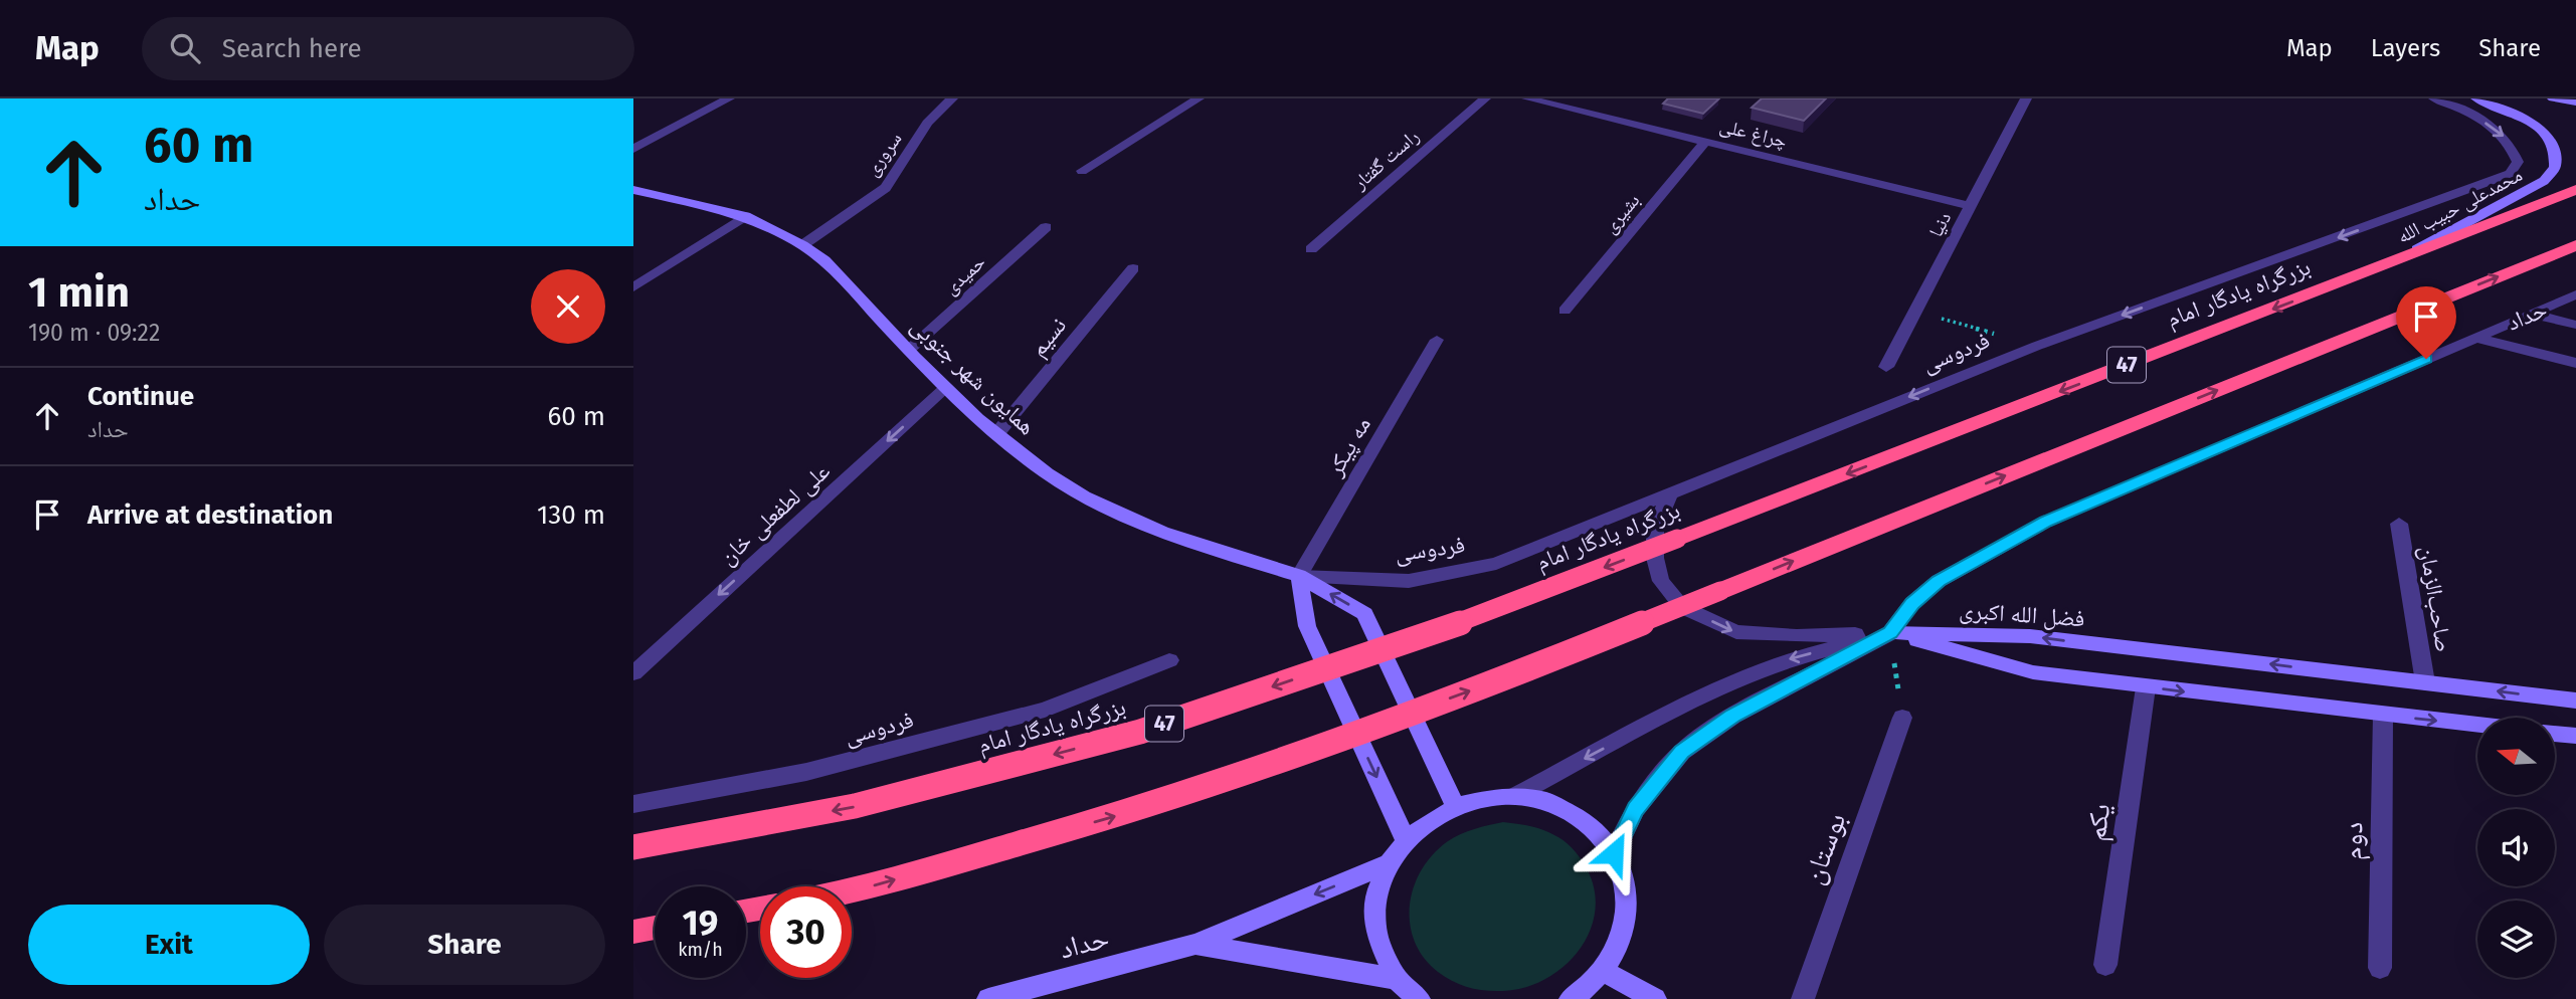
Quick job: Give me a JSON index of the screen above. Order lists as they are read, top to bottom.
{
  "streets": {
    "highway": ["بزرگراه یادگار امام", "47"],
    "street": [
      "چراغ‌ علی",
      "سروری",
      "راست گفتار",
      "محمدعلی حبیب الله",
      "بشیری",
      "دنیا",
      "حمیدی",
      "حداد",
      "نسیم",
      "فردوسی",
      "همایون‌ شهر جنوبی",
      "مه‌ پیکر",
      "علی لطفعلی خان",
      "صاحب‌الزمان",
      "فضل الله اکبری",
      "یکم",
      "دوم",
      "بوستان"
    ]
  },
  "crossings": [
    ["چراغ‌ علی", "بشیری"],
    ["چراغ‌ علی", "دنیا"],
    ["سروری", "همایون‌ شهر جنوبی"],
    ["محمدعلی حبیب الله", "بزرگراه یادگار امام"],
    ["حمیدی", "همایون‌ شهر جنوبی"],
    ["حداد", "فضل الله اکبری"],
    ["نسیم", "همایون‌ شهر جنوبی"],
    ["فردوسی", "همایون‌ شهر جنوبی"],
    ["فردوسی", "مه‌ پیکر"],
    ["همایون‌ شهر جنوبی", "مه‌ پیکر"],
    ["همایون‌ شهر جنوبی", "علی لطفعلی خان"],
    ["صاحب‌الزمان", "فضل الله اکبری"],
    ["فضل الله اکبری", "یکم"],
    ["فضل الله اکبری", "دوم"]
  ],
  "one_way": ["فردوسی", "علی لطفعلی خان"],
  "north": "left",
  "page": {
    "header": "Map",
    "search": "Search here",
    "nav": ["Map", "Layers", "Share"],
    "turn": ["60 m", "حداد"],
    "heading": ["1 min", "190 m · 09:22"],
    "list": [
      {
        "name": "Continue",
        "note": "حداد",
        "value": "60 m"
      },
      {
        "name": "Arrive at destination",
        "value": "130 m"
      }
    ],
    "speed": "19 km/h",
    "limit": "30",
    "buttons": ["Exit", "Share"]
  }
}
